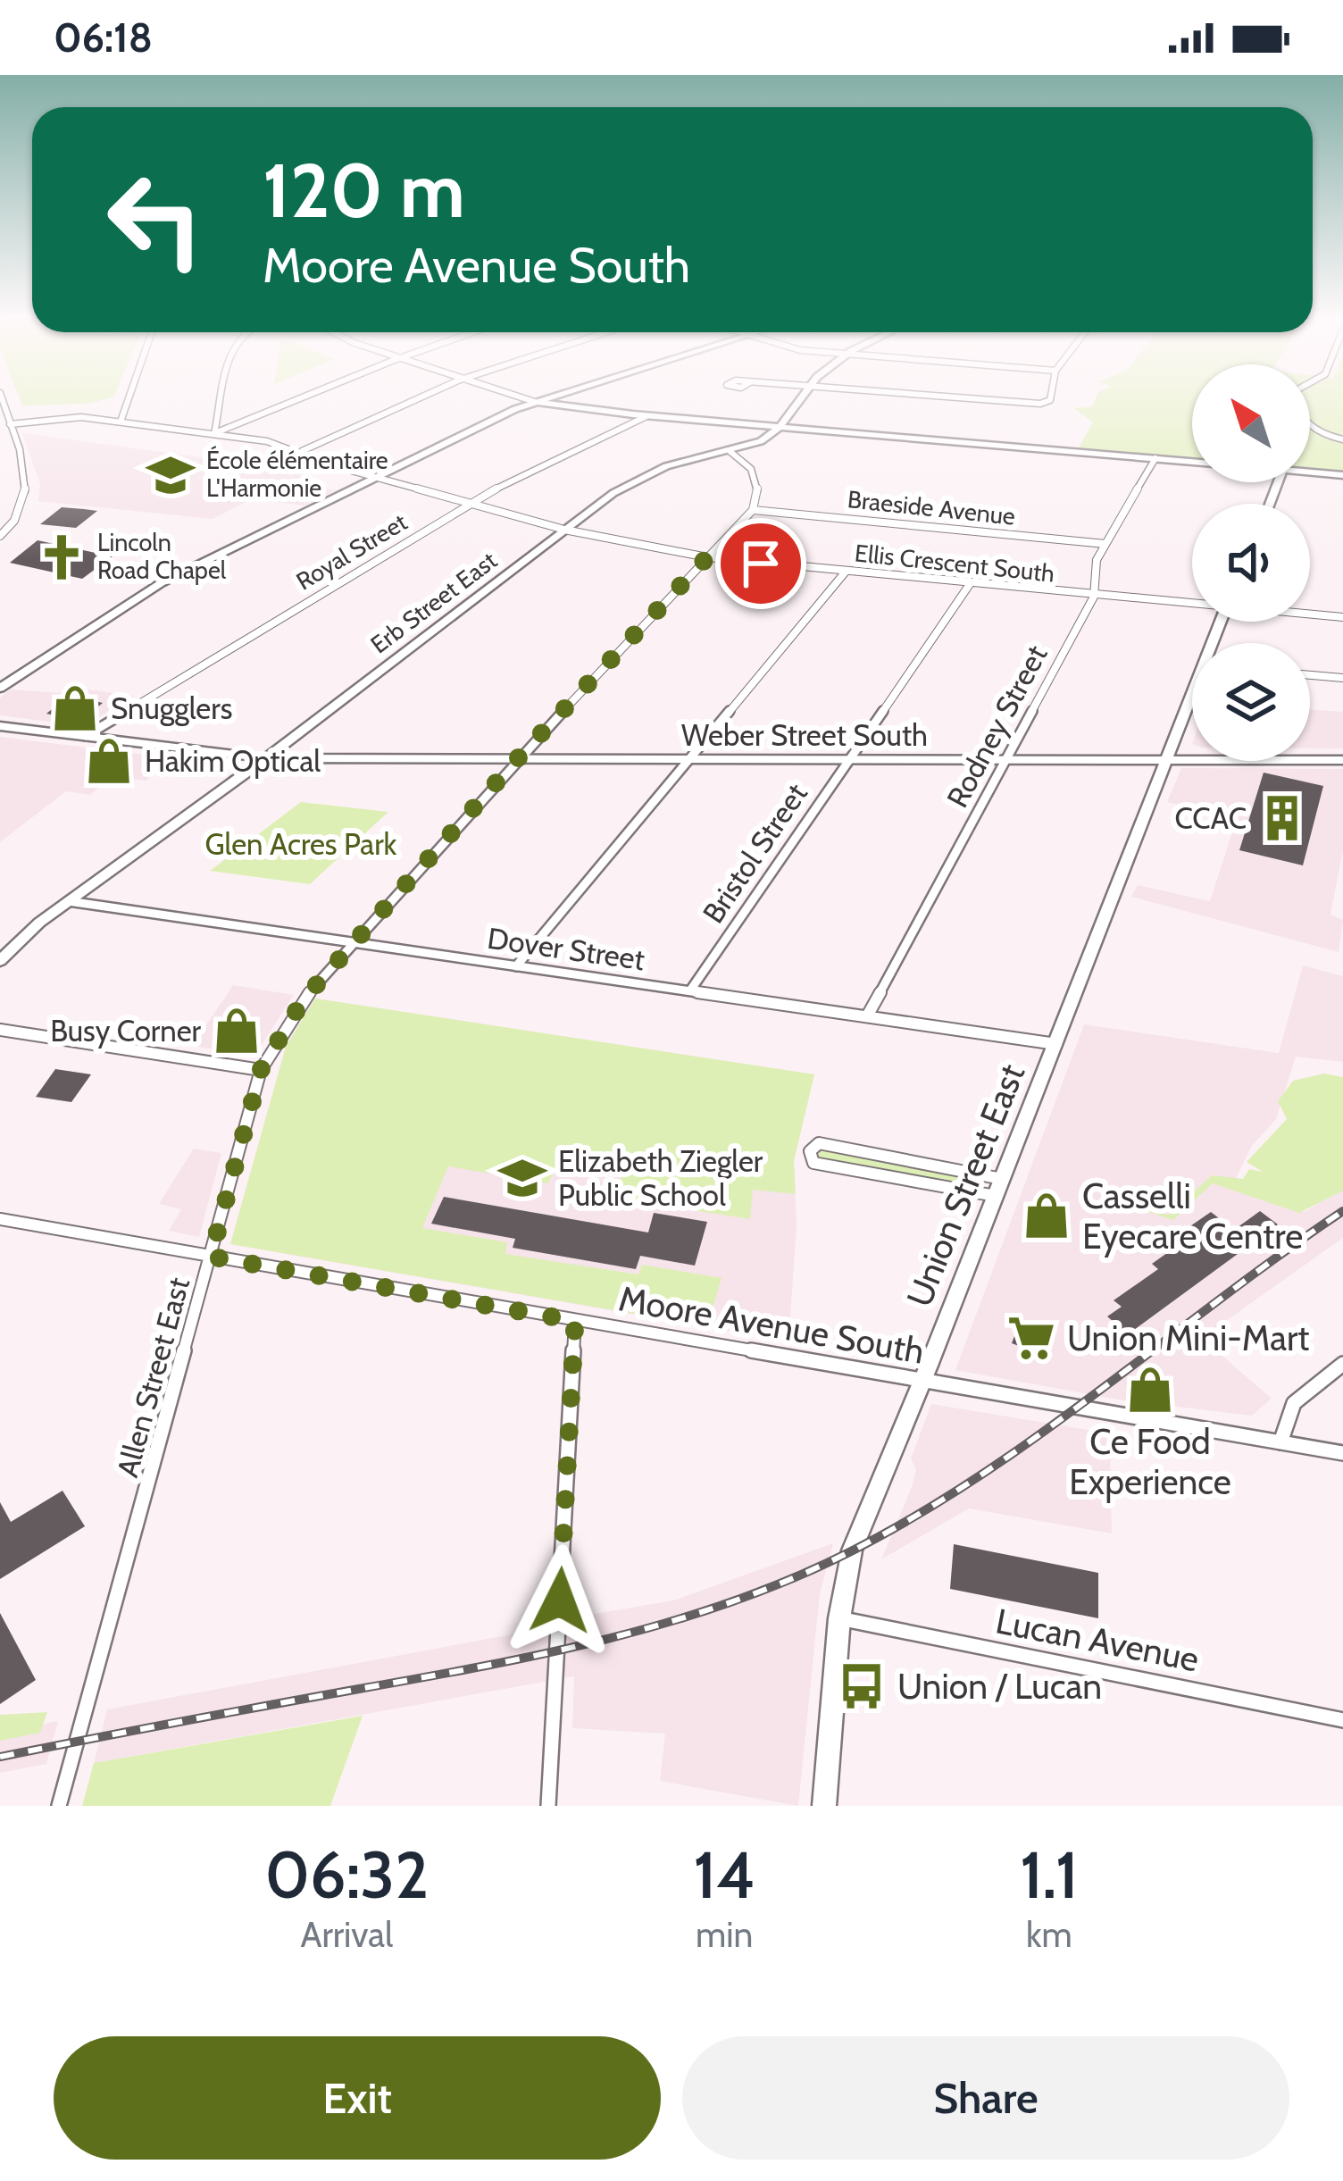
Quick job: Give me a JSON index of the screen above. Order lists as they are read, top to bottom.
{
  "streets": {
    "main road": ["Erb Street East", "Weber Street South", "Union Street East"],
    "street": [
      "Braeside Avenue",
      "Royal Street",
      "Ellis Crescent South",
      "Rodney Street",
      "Bristol Street",
      "Dover Street",
      "Moore Avenue South",
      "Allen Street East",
      "Lucan Avenue"
    ]
  },
  "crossings": [
    ["Braeside Avenue", "Rodney Street"],
    ["Braeside Avenue", "Allen Street East"],
    ["Royal Street", "Ellis Crescent South"],
    ["Royal Street", "Weber Street South"],
    ["Ellis Crescent South", "Erb Street East"],
    ["Ellis Crescent South", "Rodney Street"],
    ["Ellis Crescent South", "Bristol Street"],
    ["Ellis Crescent South", "Allen Street East"],
    ["Erb Street East", "Weber Street South"],
    ["Erb Street East", "Dover Street"],
    ["Rodney Street", "Weber Street South"],
    ["Rodney Street", "Dover Street"],
    ["Weber Street South", "Bristol Street"],
    ["Weber Street South", "Union Street East"],
    ["Weber Street South", "Allen Street East"],
    ["Bristol Street", "Dover Street"],
    ["Dover Street", "Union Street East"],
    ["Dover Street", "Allen Street East"],
    ["Union Street East", "Moore Avenue South"],
    ["Union Street East", "Lucan Avenue"],
    ["Moore Avenue South", "Allen Street East"]
  ],
  "parks": ["Glen Acres Park"],
  "places": {
    "school or university": ["École élémentaire L'Harmonie", "Elizabeth Ziegler Public School"],
    "church": ["Lincoln Road Chapel"],
    "shop": [
      "Snugglers",
      "Hakim Optical",
      "Busy Corner",
      "Casselli Eyecare Centre",
      "Ce Food Experience"
    ],
    "building": ["CCAC"],
    "supermarket": ["Union Mini-Mart"],
    "bus stop": ["Union / Lucan"]
  },
  "north": "top left",
  "page": {
    "status": "06:18",
    "turn": ["120 m", "Moore Avenue South"],
    "eta": [
      "06:32",
      "Arrival",
      "14",
      "min",
      "1.1",
      "km"
    ],
    "buttons": ["Exit", "Share"]
  }
}
